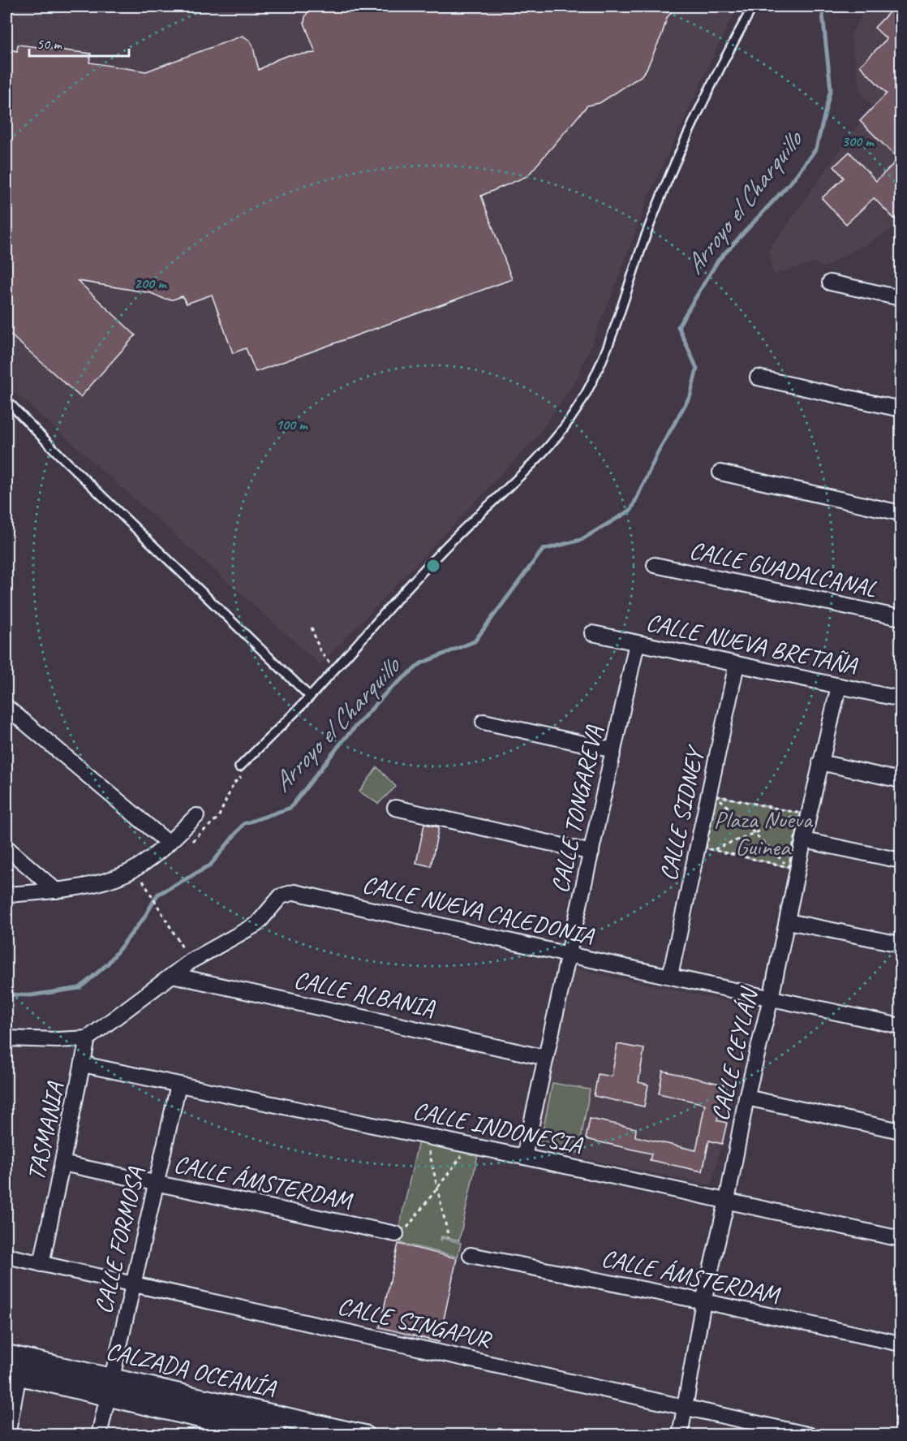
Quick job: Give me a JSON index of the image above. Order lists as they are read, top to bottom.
{
  "streets": {
    "street": [
      "CALLE GUADALCANAL",
      "CALLE NUEVA BRETAÑA",
      "CALLE TONGAREVA",
      "CALLE SIDNEY",
      "CALLE NUEVA CALEDONIA",
      "CALLE ALBANIA",
      "CALLE CEYLÁN",
      "CALLE INDONESIA",
      "TASMANIA",
      "CALLE ÁMSTERDAM",
      "CALLE FORMOSA",
      "CALLE SINGAPUR",
      "CALZADA OCEANÍA"
    ]
  },
  "crossings": [
    ["CALLE NUEVA BRETAÑA", "CALLE TONGAREVA"],
    ["CALLE NUEVA BRETAÑA", "CALLE SIDNEY"],
    ["CALLE NUEVA BRETAÑA", "CALLE CEYLÁN"],
    ["CALLE TONGAREVA", "CALLE NUEVA CALEDONIA"],
    ["CALLE TONGAREVA", "CALLE ALBANIA"],
    ["CALLE TONGAREVA", "CALLE INDONESIA"],
    ["CALLE SIDNEY", "CALLE NUEVA CALEDONIA"],
    ["CALLE NUEVA CALEDONIA", "CALLE ALBANIA"],
    ["CALLE NUEVA CALEDONIA", "CALLE CEYLÁN"],
    ["CALLE NUEVA CALEDONIA", "TASMANIA"],
    ["CALLE CEYLÁN", "CALLE INDONESIA"],
    ["CALLE CEYLÁN", "CALLE ÁMSTERDAM"],
    ["CALLE CEYLÁN", "CALLE SINGAPUR"],
    ["CALLE INDONESIA", "TASMANIA"],
    ["CALLE INDONESIA", "CALLE FORMOSA"],
    ["TASMANIA", "CALLE ÁMSTERDAM"],
    ["TASMANIA", "CALLE SINGAPUR"],
    ["CALLE ÁMSTERDAM", "CALLE FORMOSA"],
    ["CALLE FORMOSA", "CALLE SINGAPUR"],
    ["CALLE FORMOSA", "CALZADA OCEANÍA"]
  ],
  "water": ["Arroyo el Charquillo"],
  "parks": ["Plaza Nueva Guinea"],
  "scale_bar": "50 m",
  "rings": ["300 m", "200 m", "100 m"]
}
